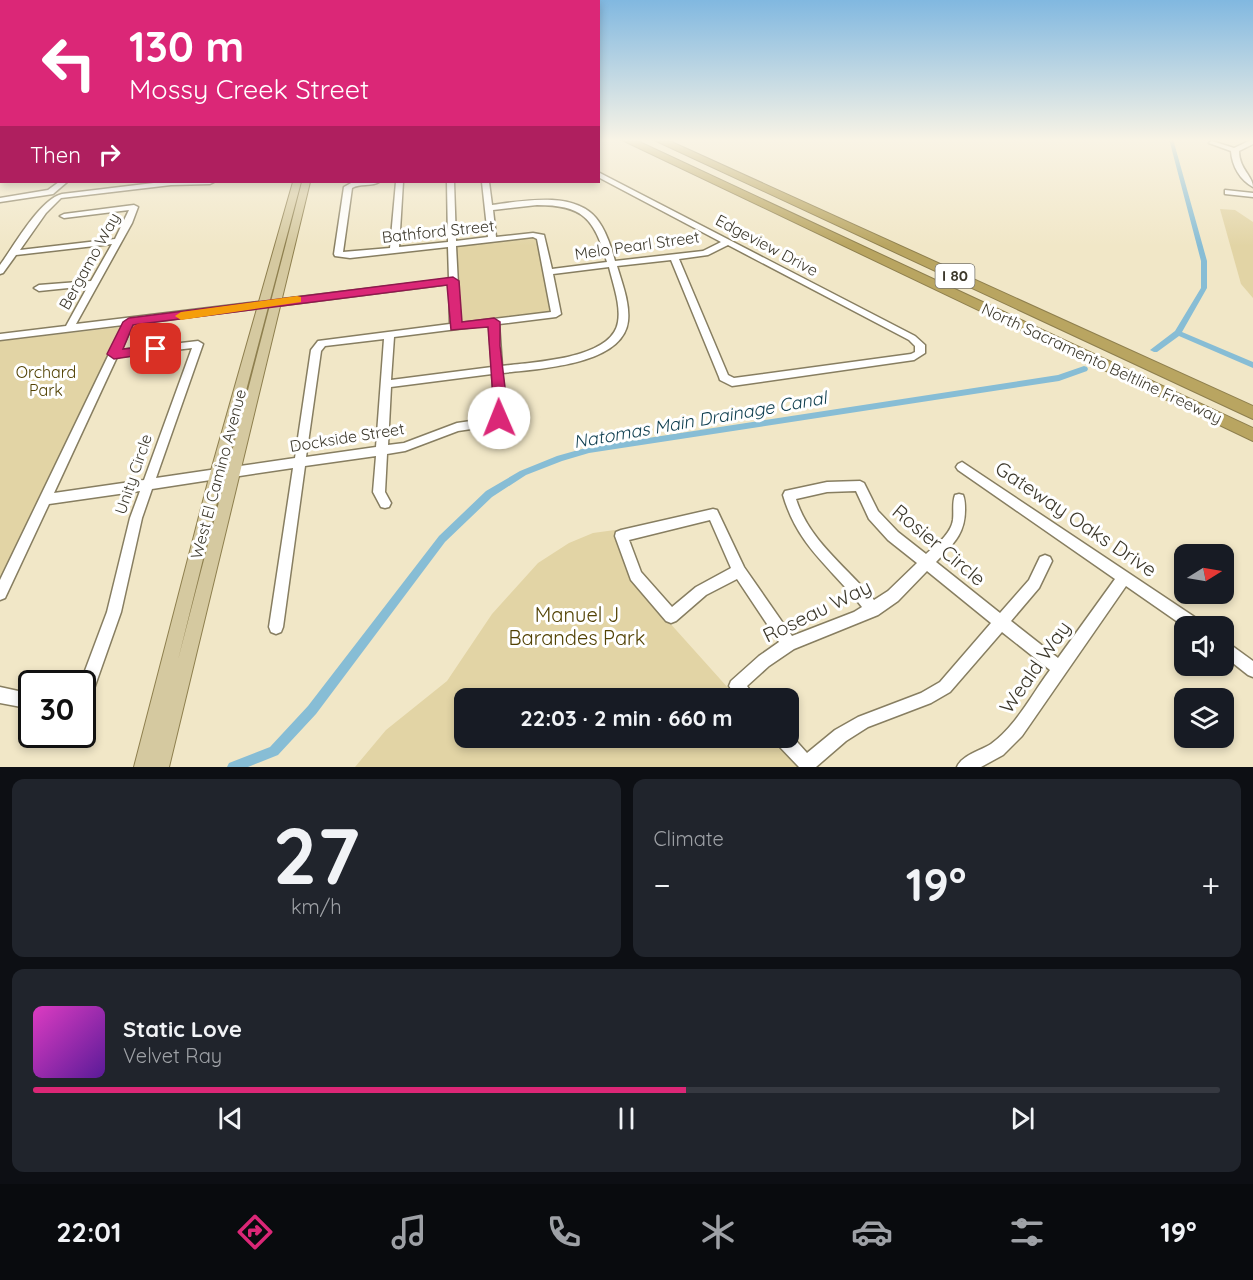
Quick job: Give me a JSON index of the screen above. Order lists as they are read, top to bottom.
{
  "streets": {
    "highway": ["I 80", "North Sacramento Beltline Freeway"],
    "main road": ["West El Camino Avenue"],
    "street": [
      "Bathford Street",
      "Melo Pearl Street",
      "Edgeview Drive",
      "Bergamo Way",
      "Dockside Street",
      "Unity Circle",
      "Gateway Oaks Drive",
      "Rosier Circle",
      "Roseau Way",
      "Weald Way"
    ]
  },
  "crossings": [
    ["Bathford Street", "Melo Pearl Street"],
    ["Melo Pearl Street", "Edgeview Drive"],
    ["Dockside Street", "West El Camino Avenue"],
    ["Gateway Oaks Drive", "Weald Way"],
    ["Rosier Circle", "Roseau Way"],
    ["Rosier Circle", "Weald Way"]
  ],
  "water": ["Natomas Main Drainage Canal"],
  "parks": ["Orchard Park", "Manuel J Barandes Park"],
  "north": "right",
  "page": {
    "turn": ["130 m", "Mossy Creek Street"],
    "then": "Then",
    "limit": "30",
    "trip": "22:03 · 2 min · 660 m",
    "tile": [
      ["27", "km/h"],
      "Climate"
    ],
    "heat": ["−", "19°", "+"],
    "song": ["Static Love", "Velvet Ray"],
    "tabs": ["22:01", "19°"]
  }
}
